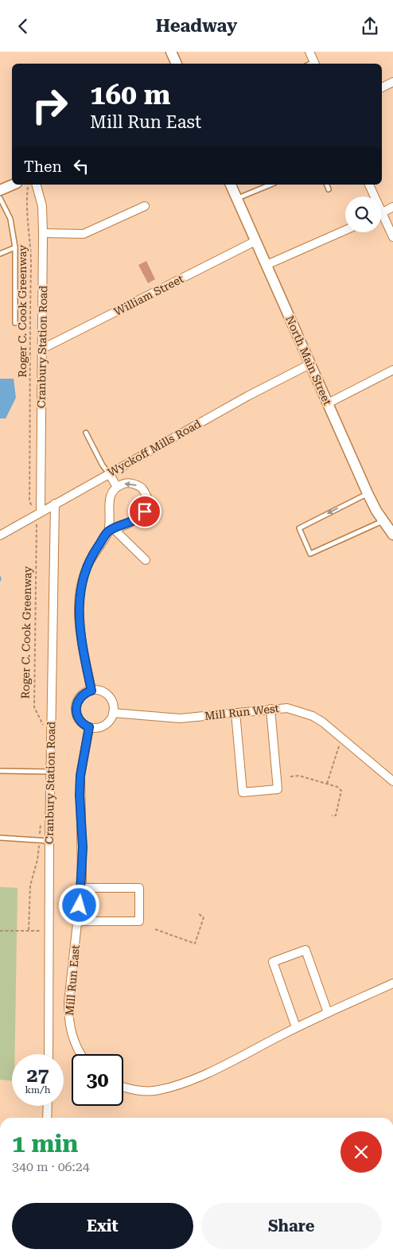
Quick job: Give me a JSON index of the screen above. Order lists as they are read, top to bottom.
{
  "streets": {
    "street": [
      "William Street",
      "Cranbury Station Road",
      "North Main Street",
      "Wyckoff Mills Road",
      "Mill Run West",
      "Mill Run East"
    ],
    "path": ["Roger C. Cook Greenway"]
  },
  "crossings": [
    ["William Street", "Cranbury Station Road"],
    ["William Street", "North Main Street"],
    ["Cranbury Station Road", "Wyckoff Mills Road"],
    ["North Main Street", "Wyckoff Mills Road"],
    ["Mill Run West", "Mill Run East"]
  ],
  "page": {
    "header": "Headway",
    "turn": ["160 m", "Mill Run East"],
    "then": "Then",
    "speed": "27 km/h",
    "limit": "30",
    "heading": ["1 min", "340 m · 06:24"],
    "buttons": ["Exit", "Share"]
  }
}
